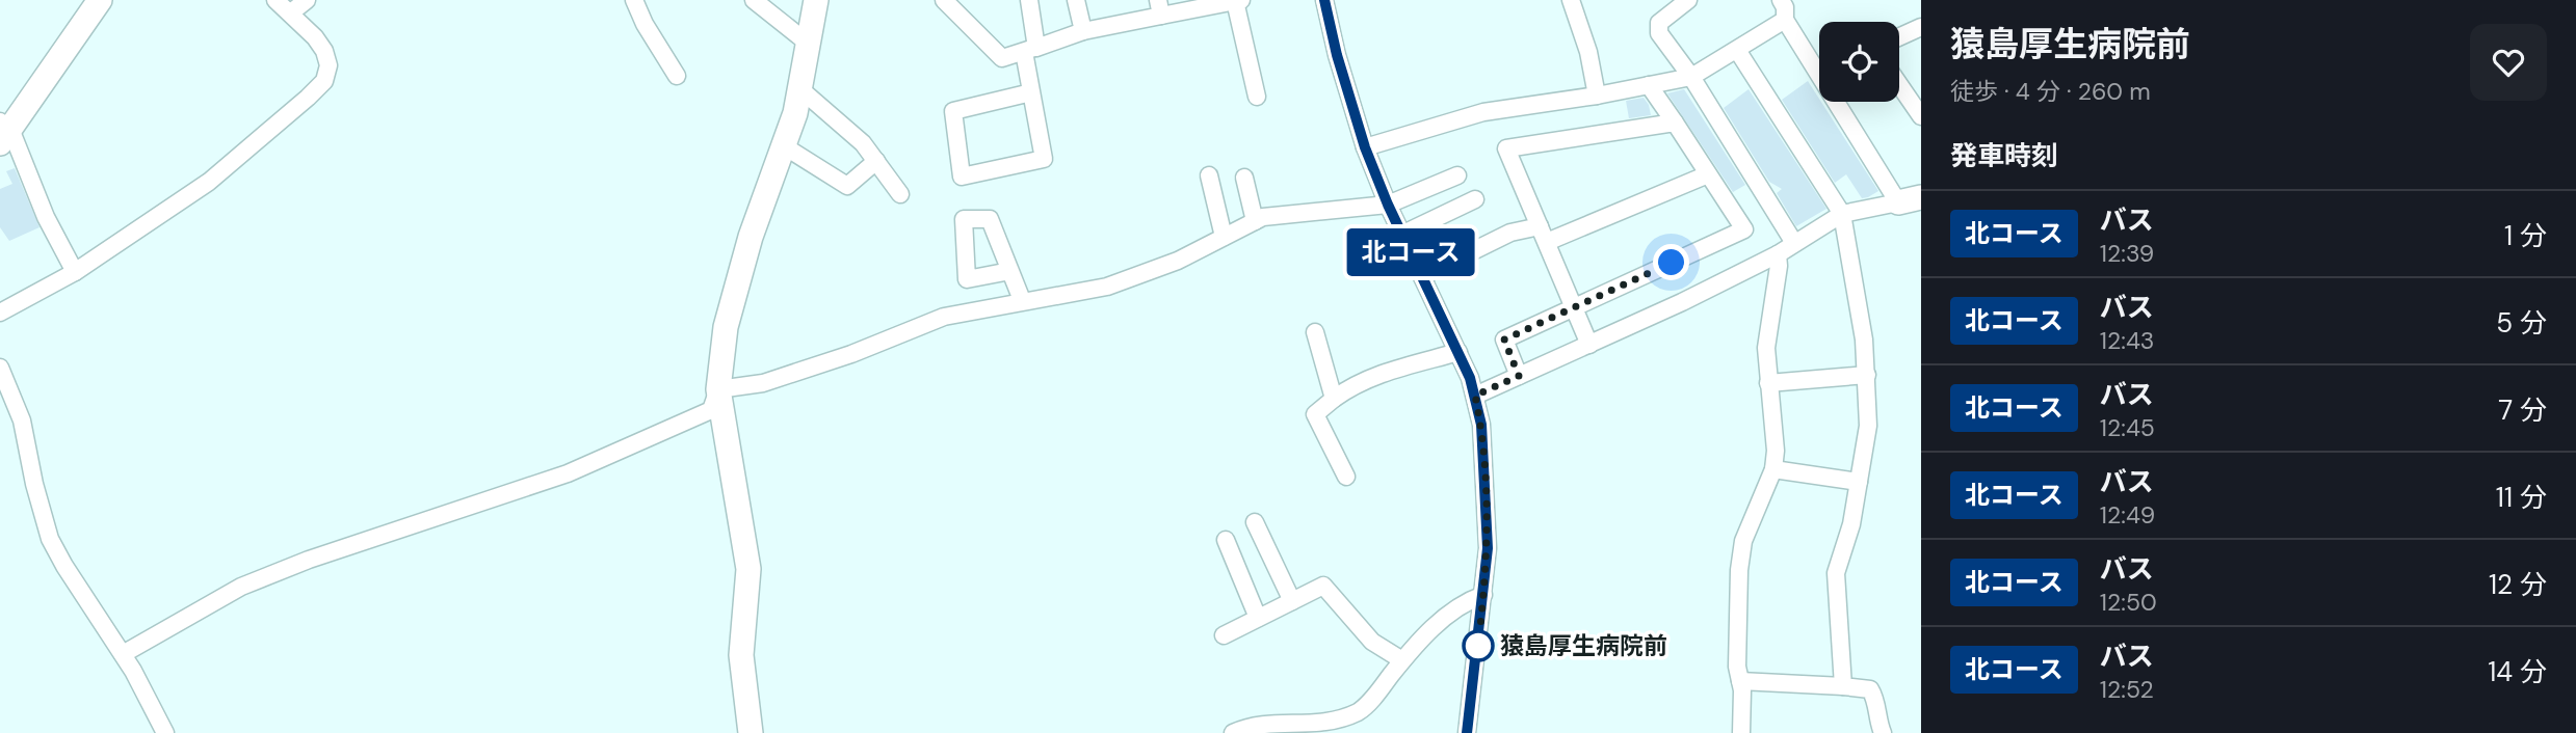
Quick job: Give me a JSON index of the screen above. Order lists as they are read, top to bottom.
{
  "places": ["猿島厚生病院前"],
  "lines": ["bus line 北コース"],
  "page": {
    "on_map": "北コース",
    "heading": [
      ["猿島厚生病院前", "徒歩 · 4 分 · 260 m"],
      "発車時刻"
    ],
    "list": [
      {
        "mark": "北コース",
        "name": "バス",
        "note": "12:39",
        "value": "1 分"
      },
      {
        "mark": "北コース",
        "name": "バス",
        "note": "12:43",
        "value": "5 分"
      },
      {
        "mark": "北コース",
        "name": "バス",
        "note": "12:45",
        "value": "7 分"
      },
      {
        "mark": "北コース",
        "name": "バス",
        "note": "12:49",
        "value": "11 分"
      },
      {
        "mark": "北コース",
        "name": "バス",
        "note": "12:50",
        "value": "12 分"
      },
      {
        "mark": "北コース",
        "name": "バス",
        "note": "12:52",
        "value": "14 分"
      }
    ]
  }
}
